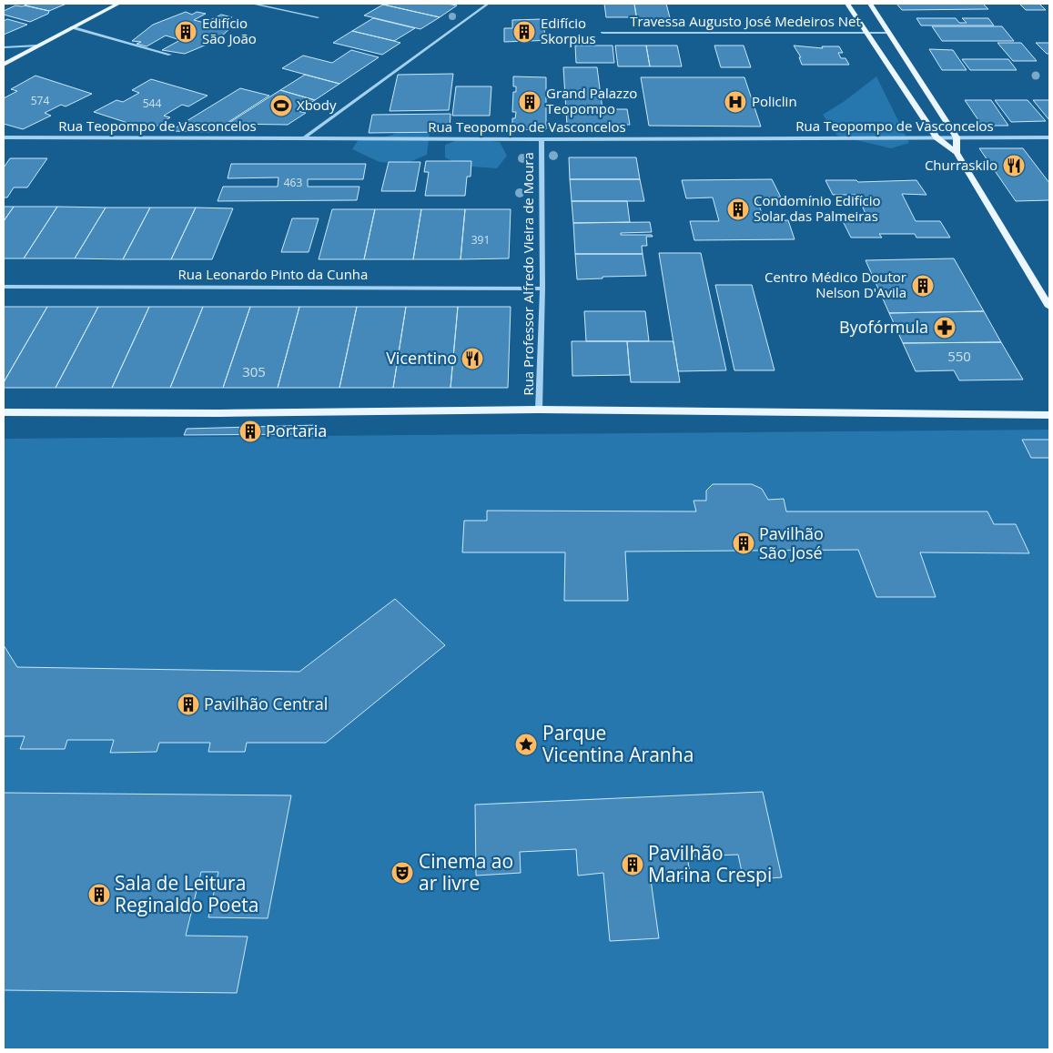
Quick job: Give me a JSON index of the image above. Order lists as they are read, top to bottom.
{
  "streets": {
    "street": [
      "Travessa Augusto José Medeiros Net",
      "Rua Teopompo de Vasconcelos",
      "Rua Professor Alfredo Vieira de Moura",
      "Rua Leonardo Pinto da Cunha"
    ]
  },
  "crossings": [
    ["Rua Teopompo de Vasconcelos", "Rua Professor Alfredo Vieira de Moura"],
    ["Rua Professor Alfredo Vieira de Moura", "Rua Leonardo Pinto da Cunha"]
  ],
  "places": {
    "building": [
      "Edifício São João",
      "Edifício Skorpius",
      "Grand Palazzo Teopompo",
      "Condomínio Edifício Solar das Palmeiras",
      "Centro Médico Doutor Nelson D'Avila",
      "Portaria",
      "Pavilhão São José",
      "Pavilhão Central",
      "Pavilhão Marina Crespi",
      "Sala de Leitura Reginaldo Poeta"
    ],
    "hospital": ["Policlin"],
    "sports": ["Xbody"],
    "restaurant": ["Churraskilo", "Vicentino"],
    "pharmacy": ["Byofórmula"],
    "place": ["Parque Vicentina Aranha"],
    "theatre": ["Cinema ao ar livre"]
  },
  "house_numbers": [
    "574",
    "544",
    "463",
    "391",
    "550",
    "305"
  ]
}
